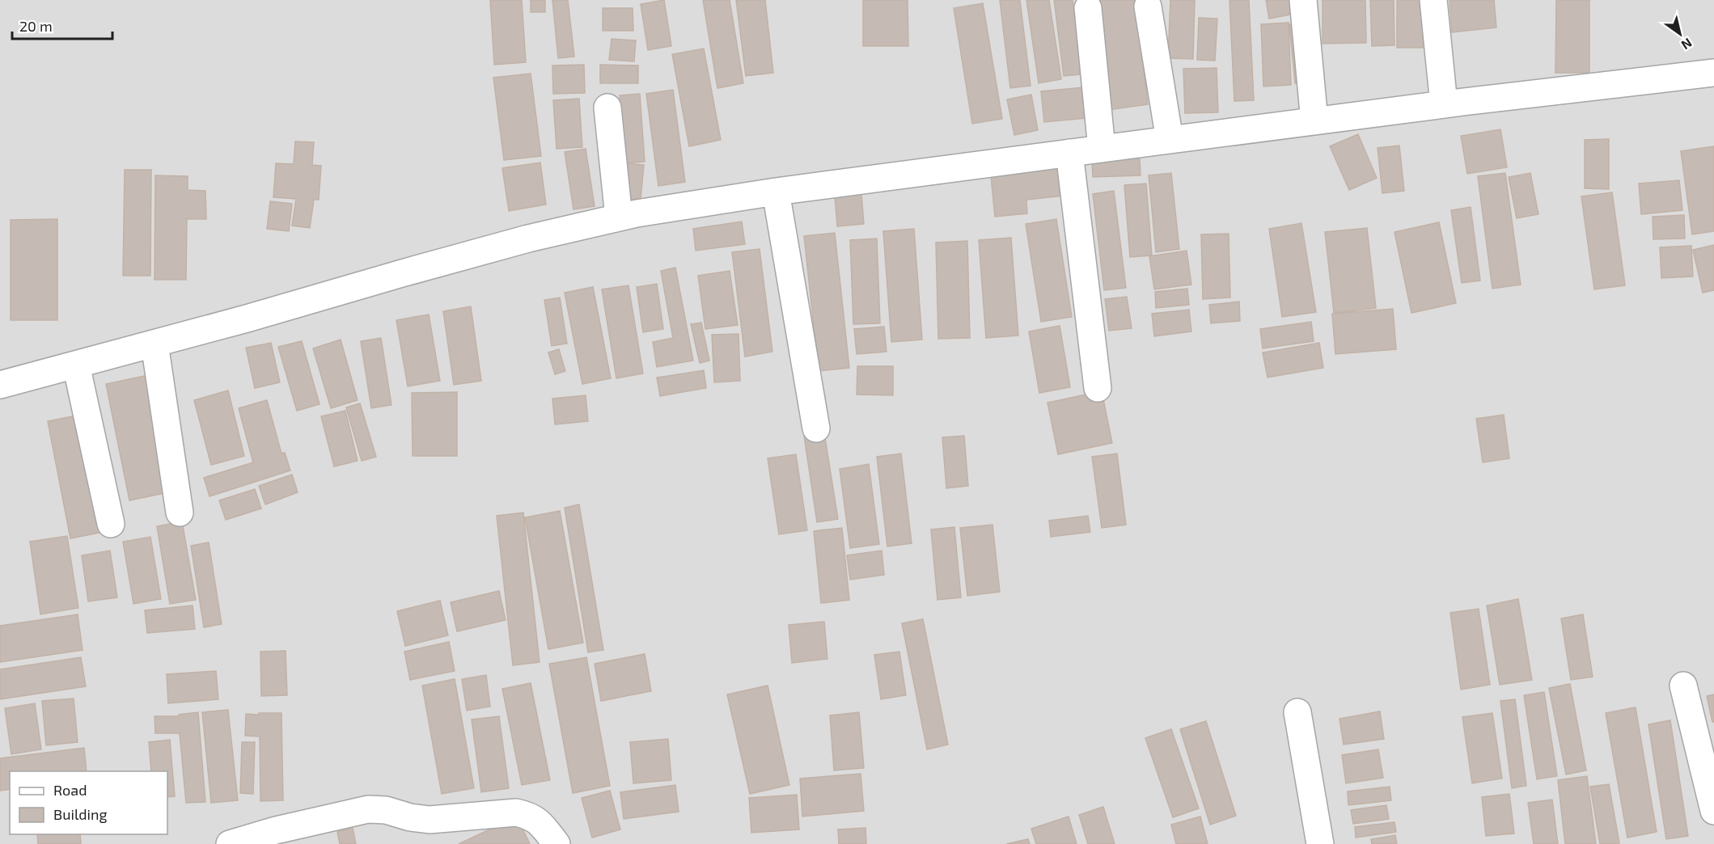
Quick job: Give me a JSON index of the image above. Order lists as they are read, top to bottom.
{
  "legend": ["Road", "Building"],
  "scale_bar": "20 m",
  "north": "bottom right"
}
